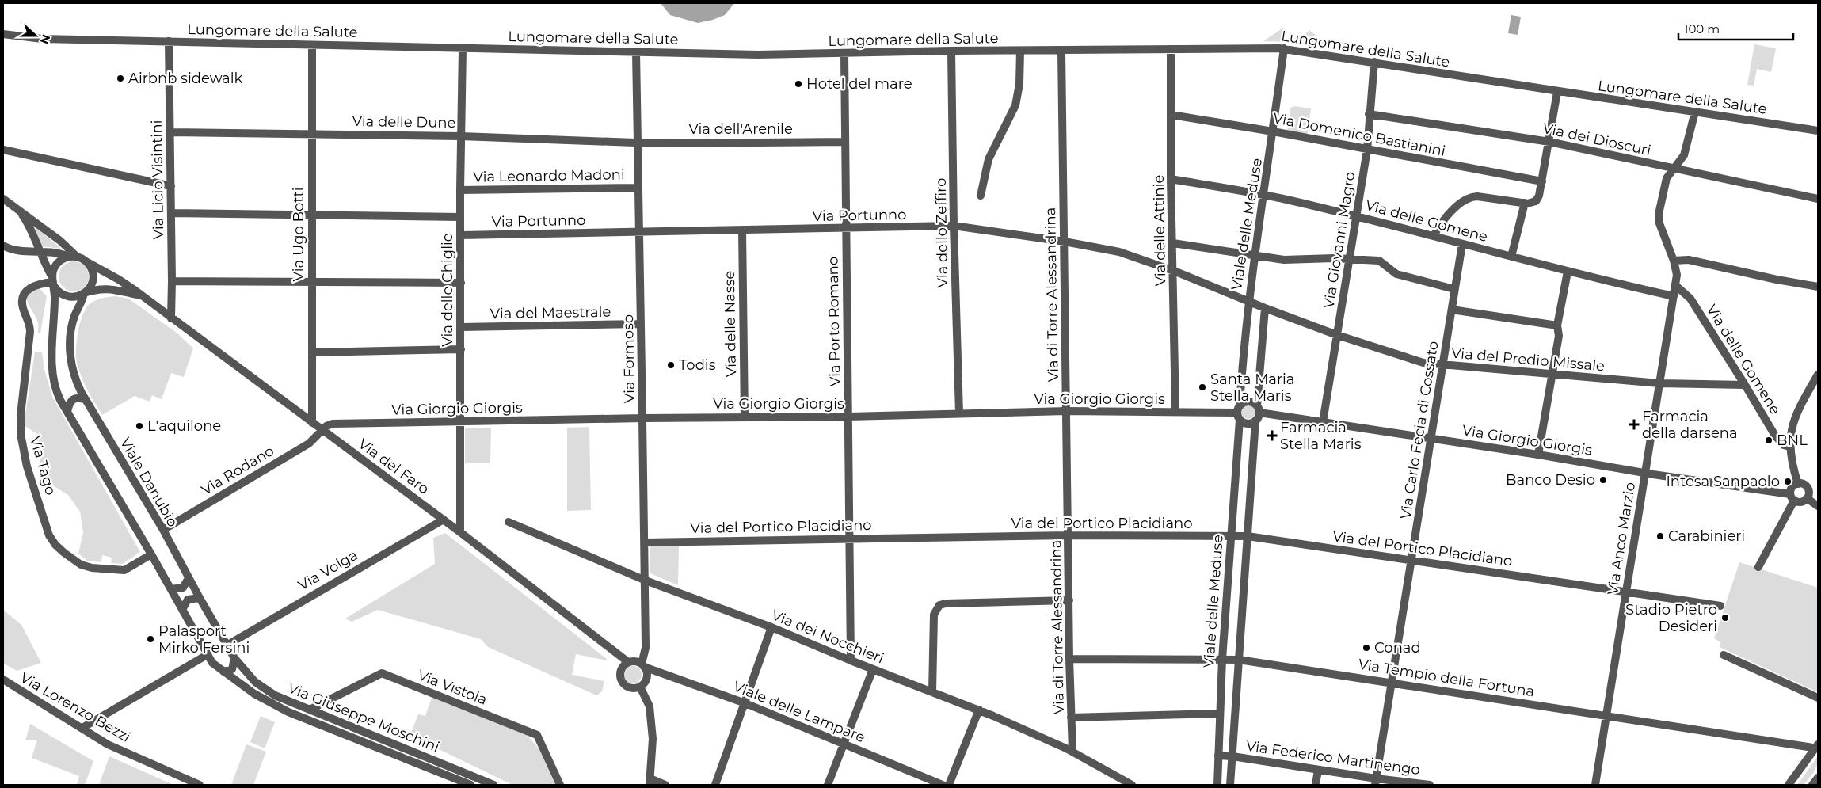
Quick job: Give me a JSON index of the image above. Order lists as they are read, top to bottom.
{
  "streets": {
    "street": [
      "Lungomare della Salute",
      "Via delle Dune",
      "Via dell'Arenile",
      "Via Domenico Bastianini",
      "Via dei Dioscuri",
      "Via Leonardo Madoni",
      "Via Licio Visintini",
      "Via Portunno",
      "Via delle Gomene",
      "Viale delle Meduse",
      "Via delle Attinie",
      "Via dello Zeffiro",
      "Via Ugo Botti",
      "Via Giovanni Magro",
      "Via delle Chiglie",
      "Via di Torre Alessandrina",
      "Via del Maestrale",
      "Via Porto Romano",
      "Via delle Nasse",
      "Via Formoso",
      "Via del Predio Missale",
      "Via Giorgio Giorgis",
      "Via Carlo Fecia di Cossato",
      "Via Tago",
      "Via del Faro",
      "Via Rodano",
      "Viale Danubio",
      "Via del Portico Placidiano",
      "Via Anco Marzio",
      "Via Volga",
      "Via dei Nocchieri",
      "Via Tempio della Fortuna",
      "Via Vistola",
      "Via Lorenzo Bezzi",
      "Viale delle Lampare",
      "Via Giuseppe Moschini",
      "Via Federico Martinengo"
    ]
  },
  "crossings": [
    ["Lungomare della Salute", "Via Licio Visintini"],
    ["Lungomare della Salute", "Viale delle Meduse"],
    ["Lungomare della Salute", "Via delle Attinie"],
    ["Lungomare della Salute", "Via dello Zeffiro"],
    ["Lungomare della Salute", "Via Ugo Botti"],
    ["Lungomare della Salute", "Via Giovanni Magro"],
    ["Lungomare della Salute", "Via delle Chiglie"],
    ["Lungomare della Salute", "Via di Torre Alessandrina"],
    ["Lungomare della Salute", "Via Porto Romano"],
    ["Lungomare della Salute", "Via Formoso"],
    ["Via delle Dune", "Via dell'Arenile"],
    ["Via delle Dune", "Via Licio Visintini"],
    ["Via delle Dune", "Via Ugo Botti"],
    ["Via delle Dune", "Via delle Chiglie"],
    ["Via delle Dune", "Via Formoso"],
    ["Via dell'Arenile", "Via Porto Romano"],
    ["Via dell'Arenile", "Via Formoso"],
    ["Via Domenico Bastianini", "Viale delle Meduse"],
    ["Via Domenico Bastianini", "Via delle Attinie"],
    ["Via Domenico Bastianini", "Via Giovanni Magro"],
    ["Via dei Dioscuri", "Via Giovanni Magro"],
    ["Via Leonardo Madoni", "Via delle Chiglie"],
    ["Via Leonardo Madoni", "Via Formoso"],
    ["Via Licio Visintini", "Via del Faro"],
    ["Via Portunno", "Viale delle Meduse"],
    ["Via Portunno", "Via delle Attinie"],
    ["Via Portunno", "Via dello Zeffiro"],
    ["Via Portunno", "Via delle Chiglie"],
    ["Via Portunno", "Via di Torre Alessandrina"],
    ["Via Portunno", "Via Porto Romano"],
    ["Via Portunno", "Via delle Nasse"],
    ["Via Portunno", "Via Formoso"],
    ["Via Portunno", "Via del Predio Missale"],
    ["Via delle Gomene", "Viale delle Meduse"],
    ["Via delle Gomene", "Via delle Attinie"],
    ["Via delle Gomene", "Via Giovanni Magro"],
    ["Via delle Gomene", "Via del Predio Missale"],
    ["Via delle Gomene", "Via Carlo Fecia di Cossato"],
    ["Via delle Gomene", "Via Anco Marzio"],
    ["Viale delle Meduse", "Via del Predio Missale"],
    ["Viale delle Meduse", "Via Giorgio Giorgis"],
    ["Viale delle Meduse", "Via del Portico Placidiano"],
    ["Viale delle Meduse", "Via Tempio della Fortuna"],
    ["Viale delle Meduse", "Via Federico Martinengo"],
    ["Via delle Attinie", "Via Giorgio Giorgis"],
    ["Via dello Zeffiro", "Via Giorgio Giorgis"],
    ["Via Ugo Botti", "Via del Faro"],
    ["Via Giovanni Magro", "Via del Predio Missale"],
    ["Via Giovanni Magro", "Via Giorgio Giorgis"],
    ["Via delle Chiglie", "Via del Maestrale"],
    ["Via delle Chiglie", "Via Giorgio Giorgis"],
    ["Via delle Chiglie", "Via del Faro"],
    ["Via di Torre Alessandrina", "Via Giorgio Giorgis"],
    ["Via di Torre Alessandrina", "Via del Portico Placidiano"],
    ["Via di Torre Alessandrina", "Via dei Nocchieri"],
    ["Via di Torre Alessandrina", "Via Tempio della Fortuna"],
    ["Via del Maestrale", "Via Formoso"],
    ["Via Porto Romano", "Via Giorgio Giorgis"],
    ["Via Porto Romano", "Via del Portico Placidiano"],
    ["Via Porto Romano", "Via dei Nocchieri"],
    ["Via delle Nasse", "Via Giorgio Giorgis"],
    ["Via Formoso", "Via Giorgio Giorgis"],
    ["Via Formoso", "Via del Faro"],
    ["Via Formoso", "Via del Portico Placidiano"],
    ["Via Formoso", "Via dei Nocchieri"],
    ["Via Formoso", "Viale delle Lampare"],
    ["Via del Predio Missale", "Via Carlo Fecia di Cossato"],
    ["Via del Predio Missale", "Via Anco Marzio"],
    ["Via Giorgio Giorgis", "Via Carlo Fecia di Cossato"],
    ["Via Giorgio Giorgis", "Via del Faro"],
    ["Via Giorgio Giorgis", "Via Rodano"],
    ["Via Giorgio Giorgis", "Via Anco Marzio"],
    ["Via Carlo Fecia di Cossato", "Via del Portico Placidiano"],
    ["Via Carlo Fecia di Cossato", "Via Tempio della Fortuna"],
    ["Via Carlo Fecia di Cossato", "Via Federico Martinengo"],
    ["Via Tago", "Via del Faro"],
    ["Via Tago", "Viale Danubio"],
    ["Via del Faro", "Via Rodano"],
    ["Via del Faro", "Viale Danubio"],
    ["Via del Faro", "Via Volga"],
    ["Via del Faro", "Viale delle Lampare"],
    ["Via Rodano", "Viale Danubio"],
    ["Viale Danubio", "Via Volga"],
    ["Viale Danubio", "Via Giuseppe Moschini"],
    ["Via del Portico Placidiano", "Via Anco Marzio"],
    ["Via Anco Marzio", "Via Tempio della Fortuna"],
    ["Via Vistola", "Via Giuseppe Moschini"]
  ],
  "places": {
    "other": [
      "Airbnb sidewalk",
      "Hotel del mare",
      "Todis",
      "Santa Maria Stella Maris",
      "L'aquilone",
      "BNL",
      "Banco Desio",
      "Intesa Sanpaolo",
      "Carabinieri",
      "Stadio Pietro Desideri",
      "Palasport Mirko Fersini",
      "Conad"
    ],
    "health": ["Farmacia della darsena", "Farmacia Stella Maris"]
  },
  "scale_bar": "100 m",
  "north": "right"
}
